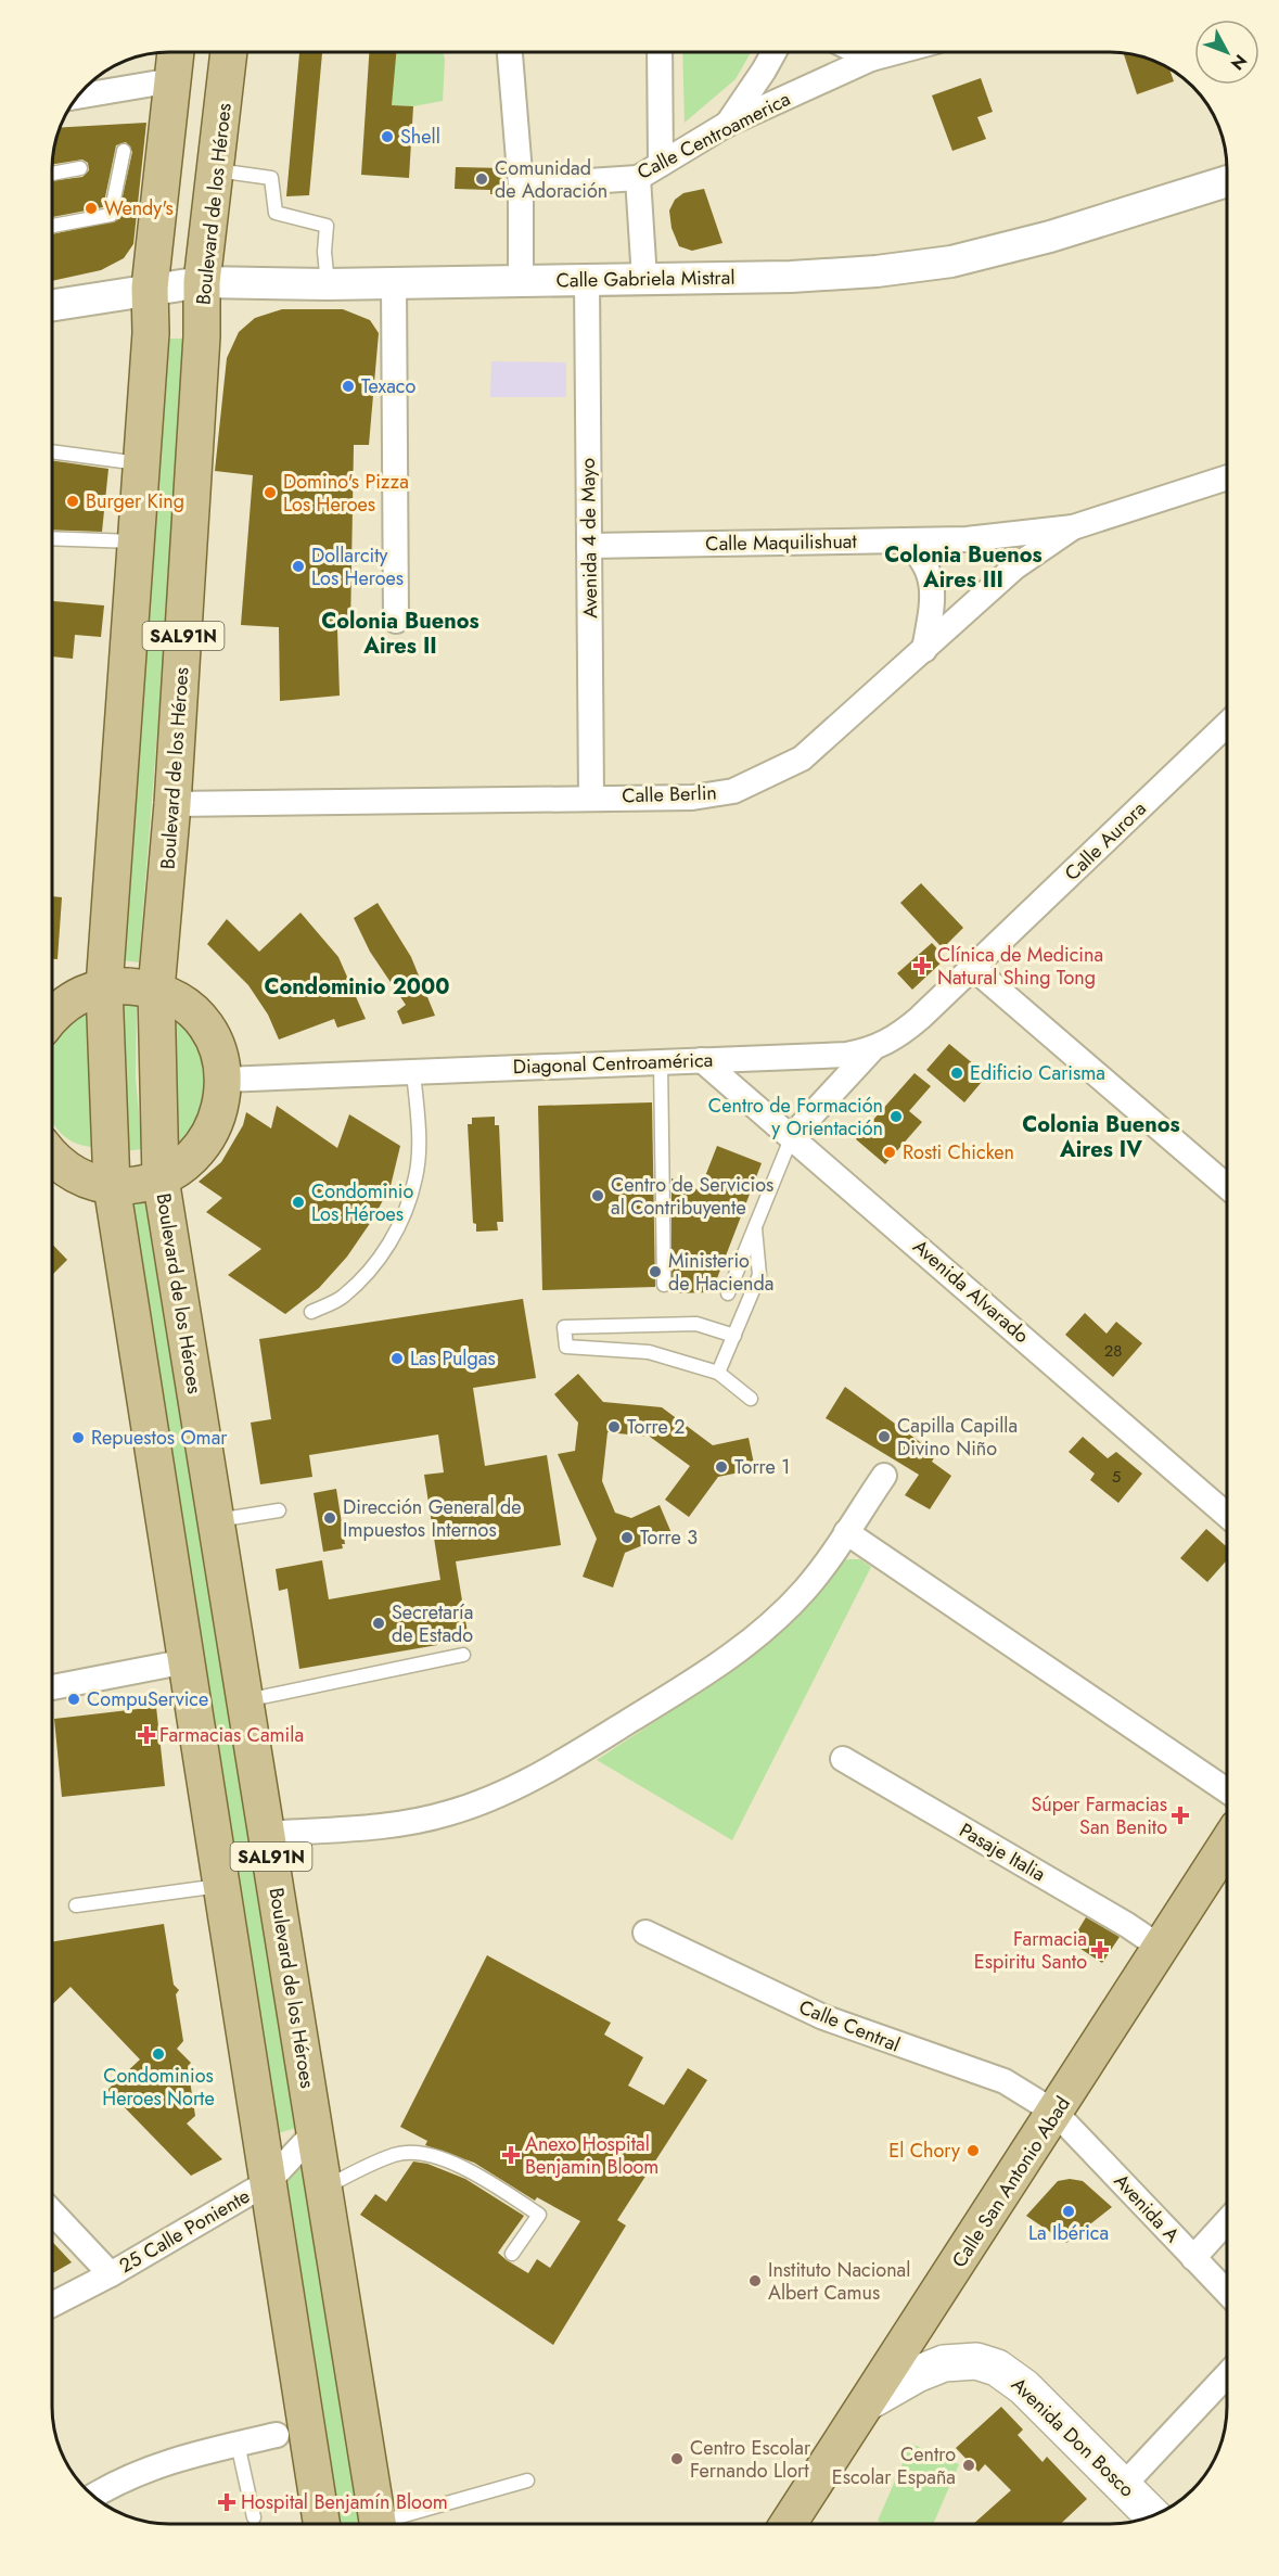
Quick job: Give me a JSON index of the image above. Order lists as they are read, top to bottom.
{
  "streets": {
    "main road": [
      "Boulevard de los Héroes",
      "SAL91N",
      "Calle San Antonio Abad",
      "Avenida Don Bosco"
    ],
    "street": [
      "Calle Centroamerica",
      "Calle Gabriela Mistral",
      "Avenida 4 de Mayo",
      "Calle Maquilishuat",
      "Calle Berlin",
      "Calle Aurora",
      "Diagonal Centroamérica",
      "Avenida Alvarado",
      "Pasaje Italia",
      "Calle Central",
      "Avenida A",
      "25 Calle Poniente"
    ]
  },
  "crossings": [
    ["Boulevard de los Héroes", "Calle Gabriela Mistral"],
    ["Boulevard de los Héroes", "Calle Berlin"],
    ["Boulevard de los Héroes", "25 Calle Poniente"],
    ["Calle Gabriela Mistral", "Avenida 4 de Mayo"],
    ["Calle Gabriela Mistral", "SAL91N"],
    ["Avenida 4 de Mayo", "Calle Maquilishuat"],
    ["Avenida 4 de Mayo", "Calle Berlin"],
    ["Calle Maquilishuat", "Calle Berlin"],
    ["SAL91N", "25 Calle Poniente"],
    ["Calle Aurora", "Diagonal Centroamérica"],
    ["Diagonal Centroamérica", "Avenida Alvarado"],
    ["Pasaje Italia", "Calle San Antonio Abad"],
    ["Calle Central", "Calle San Antonio Abad"],
    ["Calle Central", "Avenida A"],
    ["Calle San Antonio Abad", "Avenida A"],
    ["Calle San Antonio Abad", "Avenida Don Bosco"]
  ],
  "districts": [
    "Colonia Buenos Aires III",
    "Colonia Buenos Aires II",
    "Condominio 2000",
    "Colonia Buenos Aires IV"
  ],
  "places": {
    "other": [
      "Shell",
      "Comunidad de Adoración",
      "Wendy's",
      "Texaco",
      "Domino's Pizza Los Heroes",
      "Burger King",
      "Dollarcity Los Heroes",
      "Edificio Carisma",
      "Centro de Formación y Orientación",
      "Rosti Chicken",
      "Centro de Servicios al Contribuyente",
      "Condominio Los Héroes",
      "Ministerio de Hacienda",
      "Las Pulgas",
      "Torre 2",
      "Capilla Capilla Divino Niño",
      "Repuestos Omar",
      "Torre 1",
      "Dirección General de Impuestos Internos",
      "Torre 3",
      "Secretaría de Estado",
      "CompuService",
      "Condominios Heroes Norte",
      "El Chory",
      "La Ibérica",
      "Instituto Nacional Albert Camus",
      "Centro Escolar Fernando Llort",
      "Centro Escolar España"
    ],
    "health": [
      "Clínica de Medicina Natural Shing Tong",
      "Farmacias Camila",
      "Súper Farmacias San Benito",
      "Farmacia Espiritu Santo",
      "Anexo Hospital Benjamin Bloom",
      "Hospital Benjamín Bloom"
    ]
  },
  "house_numbers": ["28", "5"],
  "north": "bottom right"
}
